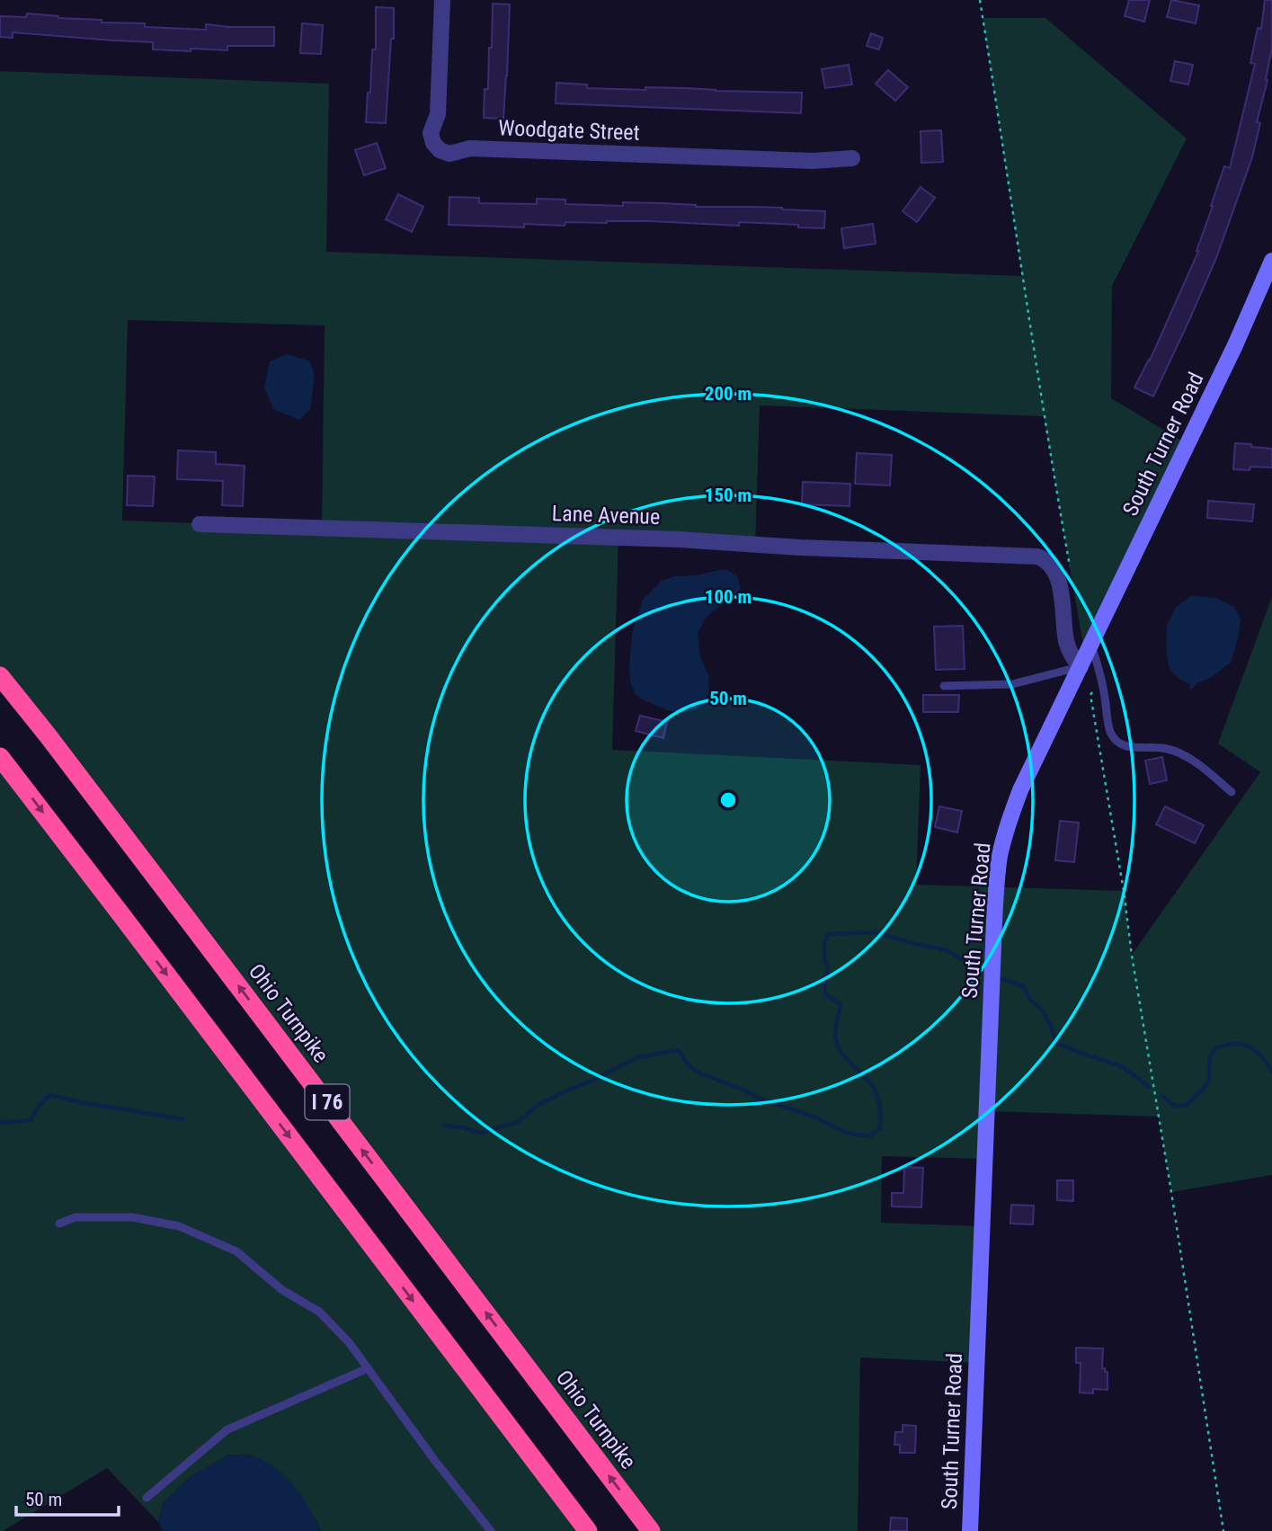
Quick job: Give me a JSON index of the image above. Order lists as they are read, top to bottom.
{
  "streets": {
    "highway": ["Ohio Turnpike", "I 76"],
    "street": ["Woodgate Street", "South Turner Road", "Lane Avenue"]
  },
  "crossings": [
    ["South Turner Road", "Lane Avenue"]
  ],
  "scale_bar": "50 m",
  "rings": [
    "200 m",
    "150 m",
    "100 m",
    "50 m"
  ]
}
